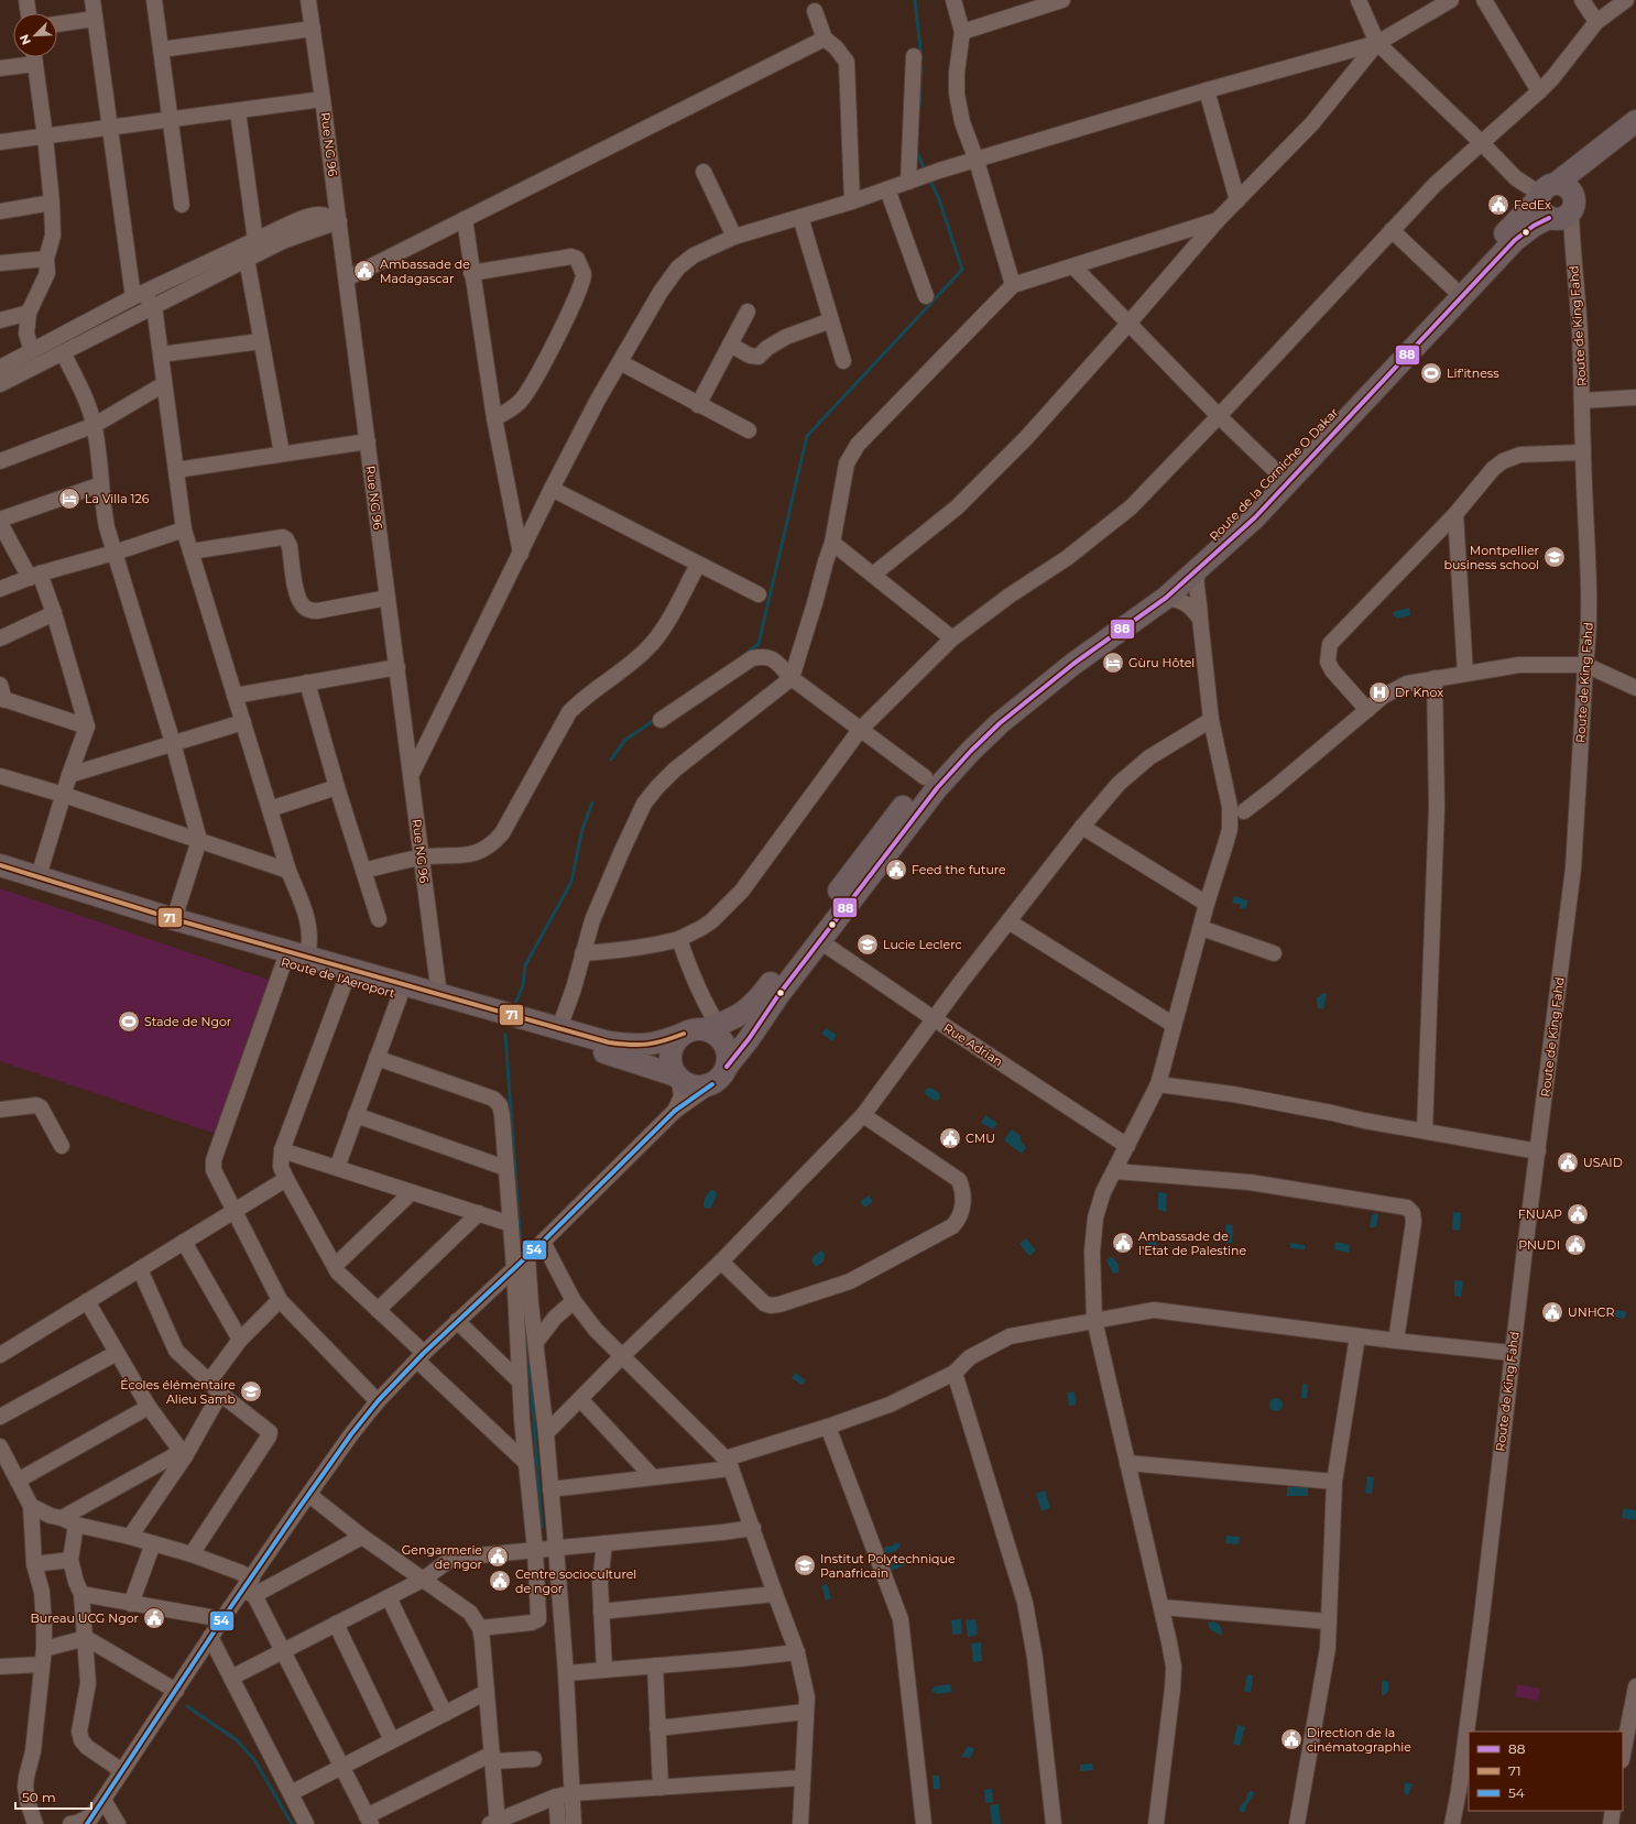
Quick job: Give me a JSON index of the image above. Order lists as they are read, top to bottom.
{
  "streets": {
    "highway": ["Route de la Corniche O Dakar", "Route de l'Aeroport"],
    "street": ["Rue NG 96", "Route de King Fahd", "Rue Adrian"]
  },
  "crossings": [
    ["Rue NG 96", "Route de l'Aeroport"],
    ["Route de King Fahd", "Route de la Corniche O Dakar"],
    ["Route de la Corniche O Dakar", "Route de l'Aeroport"],
    ["Route de la Corniche O Dakar", "Rue Adrian"]
  ],
  "places": {
    "public building": [
      "FedEx",
      "Ambassade de Madagascar",
      "Feed the future",
      "CMU",
      "USAID",
      "FNUAP",
      "Ambassade de l'Etat de Palestine",
      "PNUDI",
      "UNHCR",
      "Gengarmerie de ngor",
      "Centre socioculturel de ngor",
      "Bureau UCG Ngor",
      "Direction de la cinématographie"
    ],
    "sports": ["Lif'itness", "Stade de Ngor"],
    "hotel": ["La Villa 126", "Gùru Hôtel"],
    "school or university": [
      "Montpellier business school",
      "Lucie Leclerc",
      "Écoles élémentaire Alieu Samb",
      "Institut Polytechnique Panafricain"
    ],
    "hospital": ["Dr Knox"]
  },
  "lines": ["transit line 88", "transit line 71", "transit line 54"],
  "legend": ["88", "71", "54"],
  "scale_bar": "50 m",
  "north": "bottom left"
}
